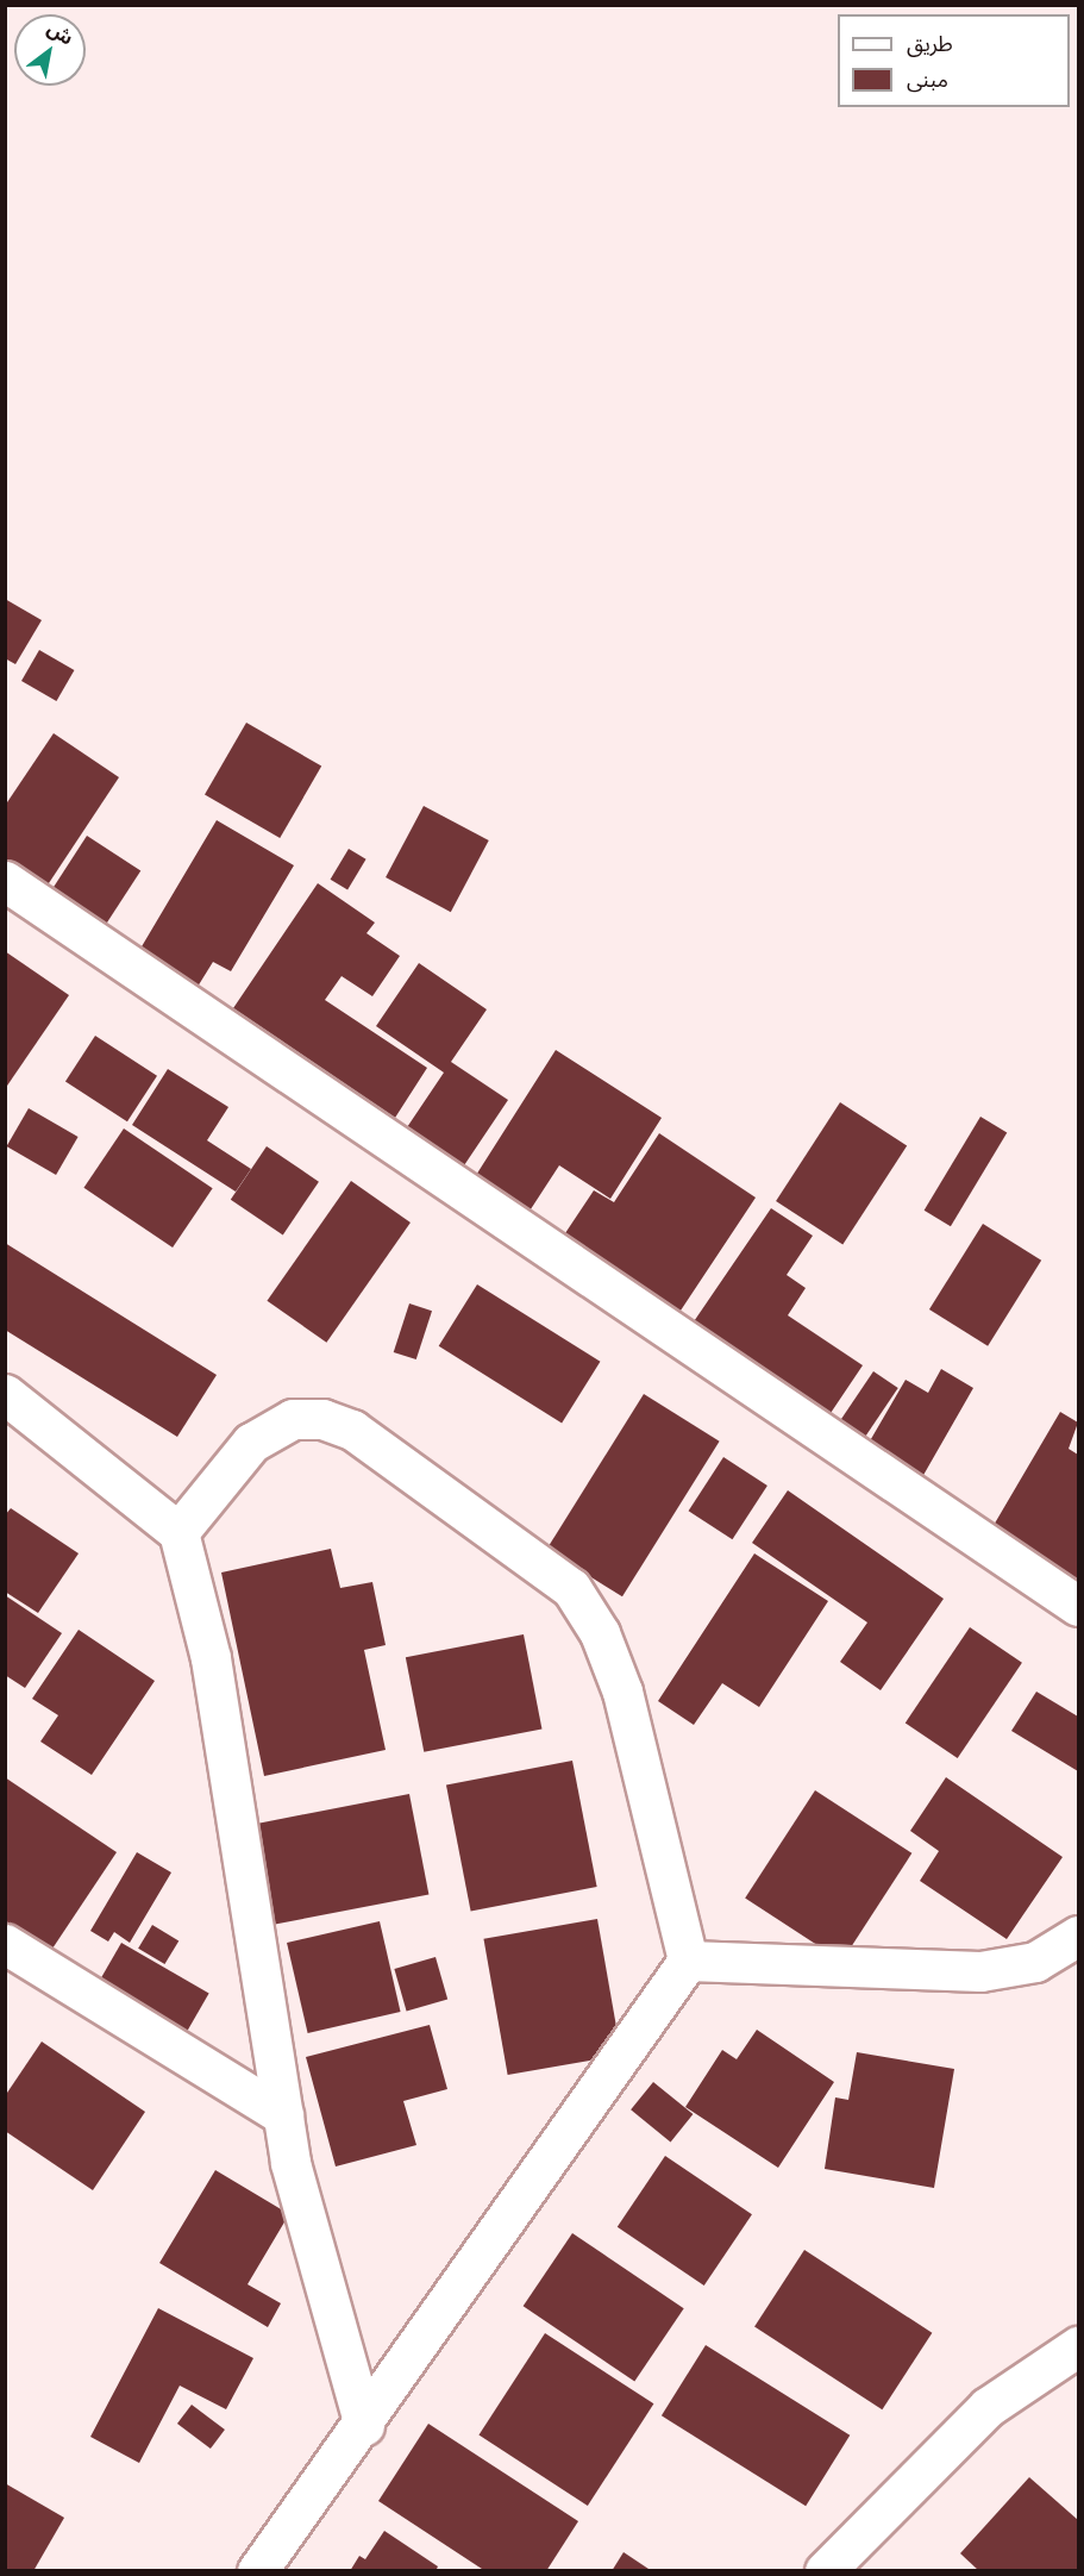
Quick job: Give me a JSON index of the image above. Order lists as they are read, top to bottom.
{
  "legend": ["طريق", "مبنى"],
  "north": "top right"
}
